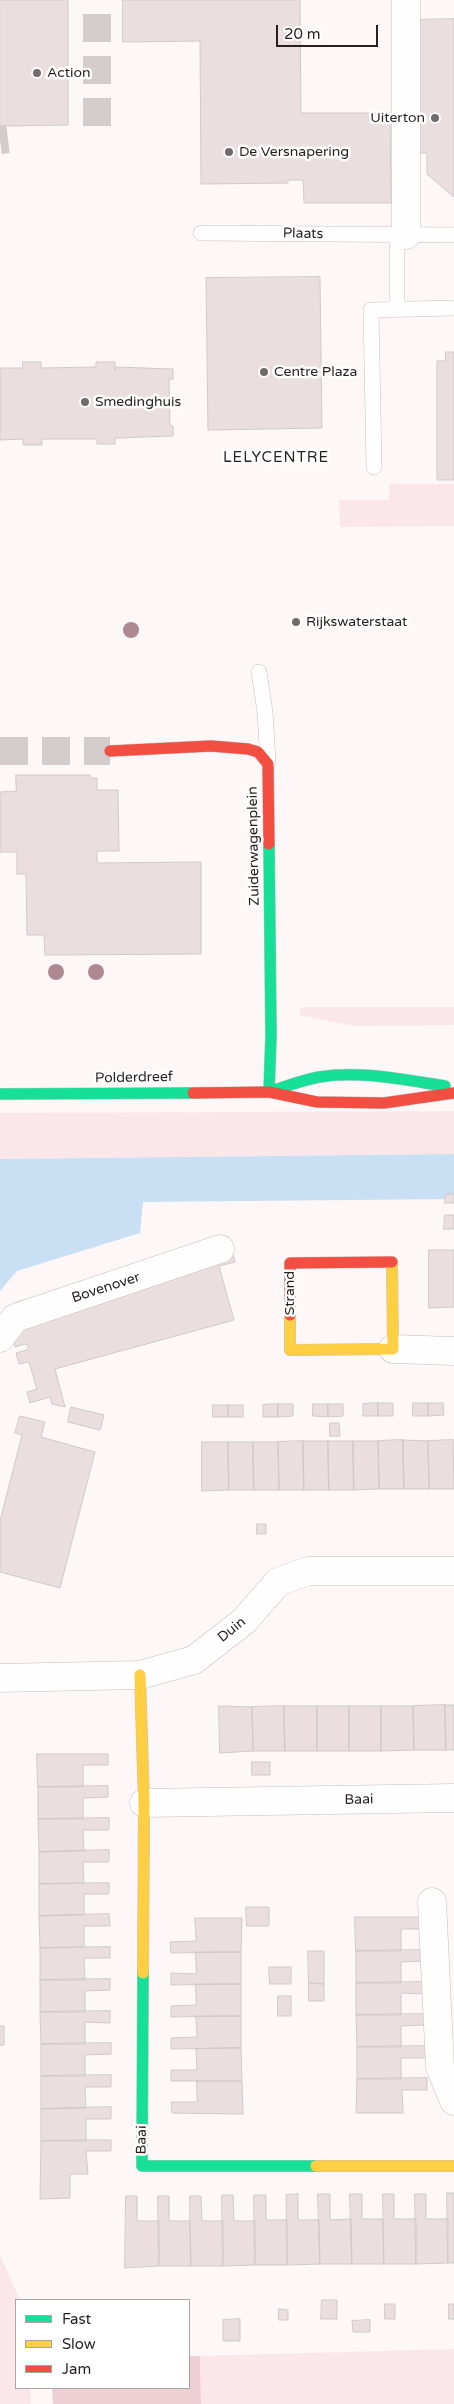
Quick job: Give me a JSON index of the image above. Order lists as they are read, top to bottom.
{
  "streets": {
    "street": [
      "Zuiderwagenplein",
      "Polderdreef",
      "Bovenover",
      "Strand",
      "Duin",
      "Baai"
    ],
    "lane": ["Plaats"]
  },
  "crossings": [
    ["Zuiderwagenplein", "Polderdreef"],
    ["Duin", "Baai"]
  ],
  "districts": ["LELYCENTRE"],
  "places": [
    "Action",
    "Uiterton",
    "De Versnapering",
    "Centre Plaza",
    "Smedinghuis",
    "Rijkswaterstaat"
  ],
  "legend": ["Fast", "Slow", "Jam"],
  "scale_bar": "20 m"
}
